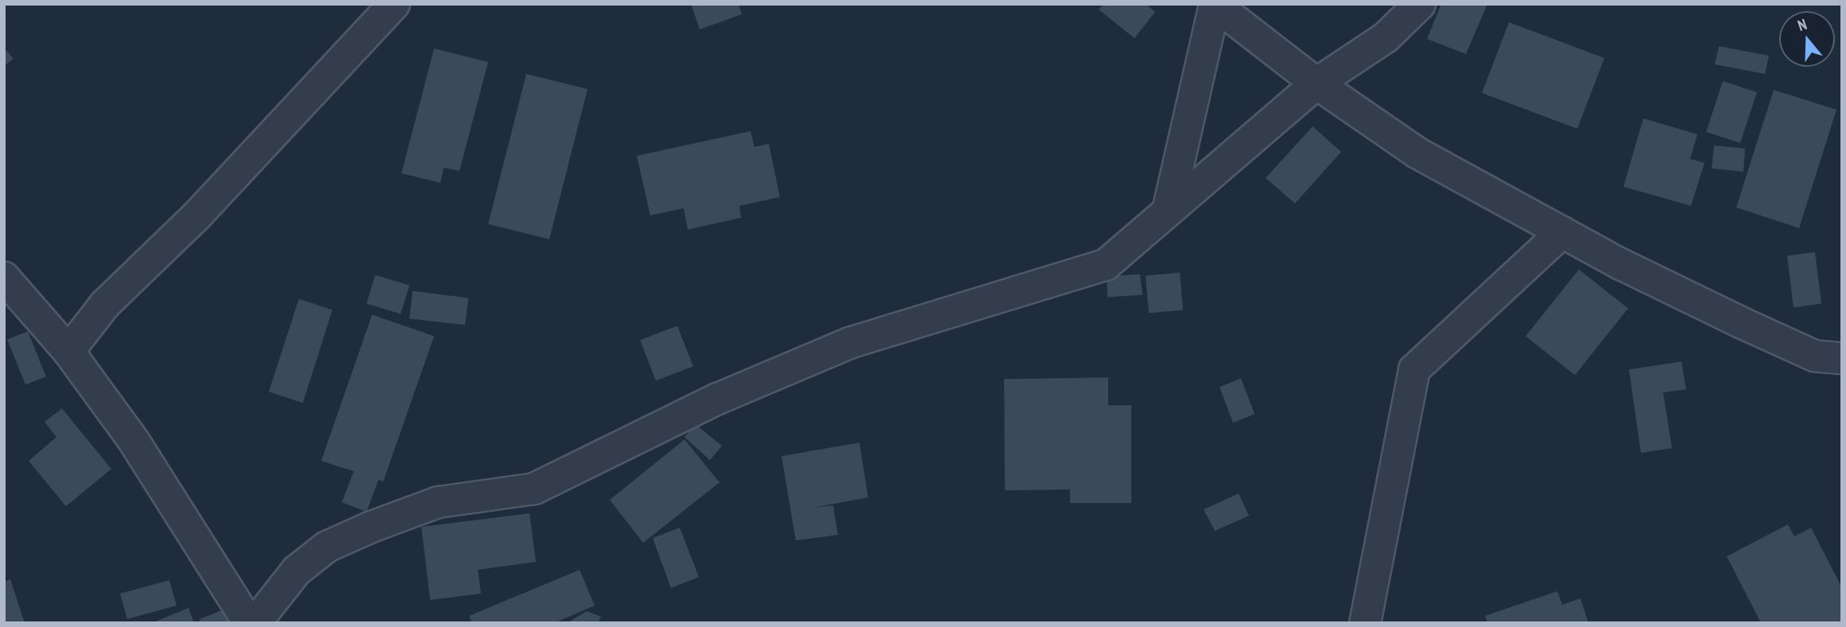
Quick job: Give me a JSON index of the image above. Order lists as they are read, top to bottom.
{
  "north": "top"
}
